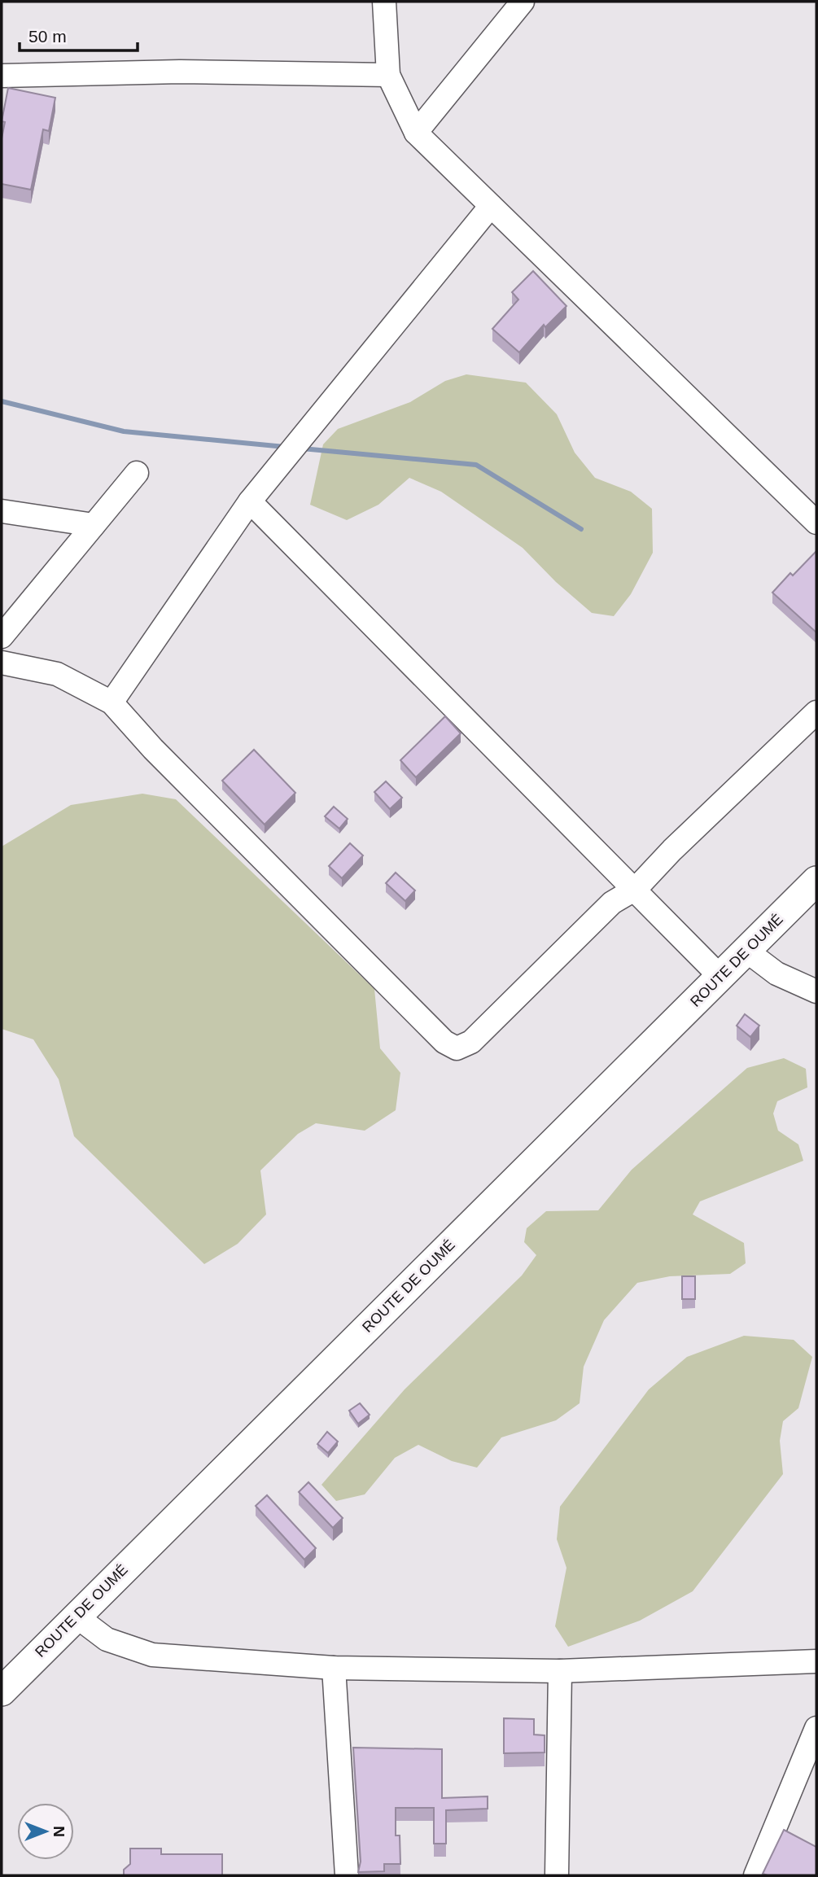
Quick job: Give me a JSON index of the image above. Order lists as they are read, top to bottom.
{
  "streets": {
    "main road": ["ROUTE DE OUMÉ"]
  },
  "scale_bar": "50 m",
  "north": "right"
}
